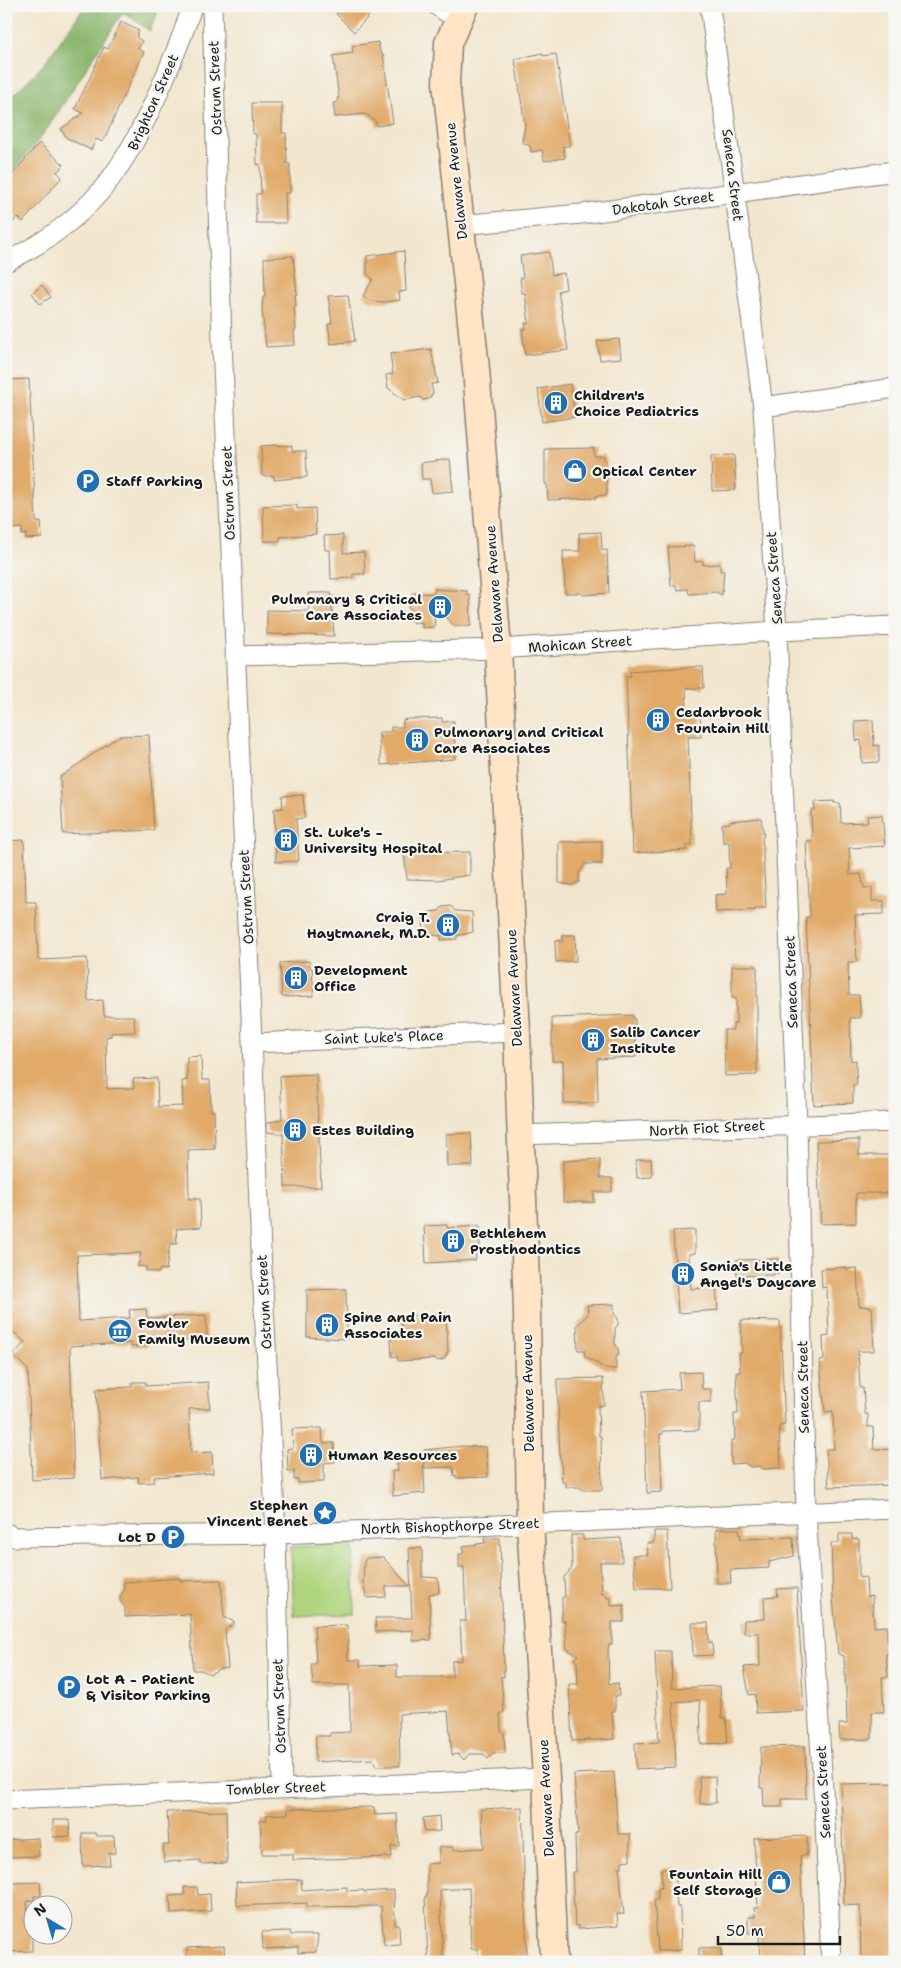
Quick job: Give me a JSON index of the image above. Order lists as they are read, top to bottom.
{
  "streets": {
    "main road": ["Delaware Avenue"],
    "street": [
      "Ostrum Street",
      "Brighton Street",
      "Seneca Street",
      "Dakotah Street",
      "Mohican Street",
      "Saint Luke's Place",
      "North Fiot Street",
      "North Bishopthorpe Street",
      "Tombler Street"
    ]
  },
  "crossings": [
    ["Ostrum Street", "Mohican Street"],
    ["Ostrum Street", "Saint Luke's Place"],
    ["Ostrum Street", "North Bishopthorpe Street"],
    ["Ostrum Street", "Tombler Street"],
    ["Seneca Street", "Dakotah Street"],
    ["Seneca Street", "Mohican Street"],
    ["Seneca Street", "North Fiot Street"],
    ["Seneca Street", "North Bishopthorpe Street"],
    ["Delaware Avenue", "Dakotah Street"],
    ["Delaware Avenue", "Mohican Street"],
    ["Delaware Avenue", "Saint Luke's Place"],
    ["Delaware Avenue", "North Fiot Street"],
    ["Delaware Avenue", "North Bishopthorpe Street"],
    ["Delaware Avenue", "Tombler Street"]
  ],
  "places": {
    "building": [
      "Children's Choice Pediatrics",
      "Pulmonary & Critical Care Associates",
      "Cedarbrook Fountain Hill",
      "Pulmonary and Critical Care Associates",
      "St. Luke's - University Hospital",
      "Craig T. Haytmanek, M.D.",
      "Development Office",
      "Salib Cancer Institute",
      "Estes Building",
      "Bethlehem Prosthodontics",
      "Sonia's Little Angel's Daycare",
      "Spine and Pain Associates",
      "Human Resources"
    ],
    "shop": ["Optical Center", "Fountain Hill Self Storage"],
    "parking": ["Staff Parking", "Lot D", "Lot A - Patient & Visitor Parking"],
    "museum": ["Fowler Family Museum"],
    "place": ["Stephen Vincent Benet"]
  },
  "scale_bar": "50 m",
  "north": "top left"
}
